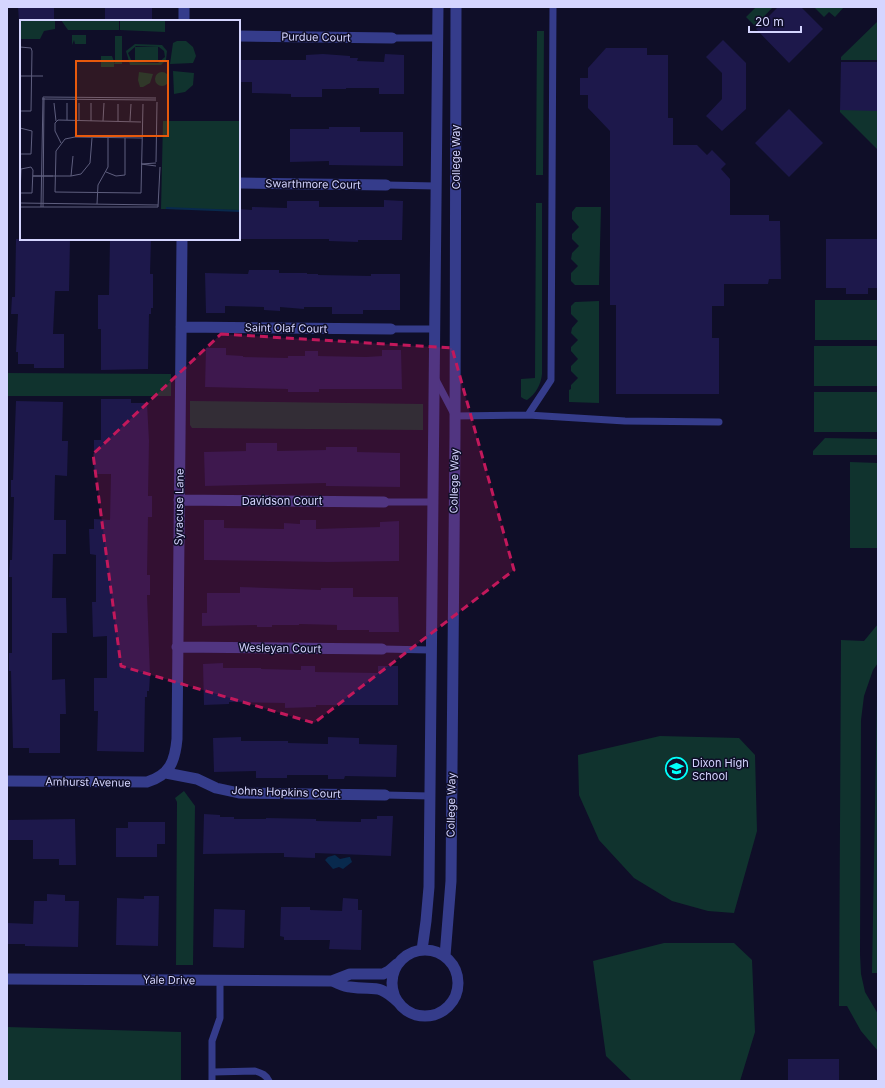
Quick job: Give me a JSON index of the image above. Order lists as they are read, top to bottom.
{
  "streets": {
    "street": [
      "Purdue Court",
      "College Way",
      "Swarthmore Court",
      "Saint Olaf Court",
      "Davidson Court",
      "Syracuse Lane",
      "Wesleyan Court",
      "Amhurst Avenue",
      "Johns Hopkins Court",
      "Yale Drive"
    ]
  },
  "crossings": [
    ["College Way", "Yale Drive"],
    ["Saint Olaf Court", "Syracuse Lane"],
    ["Davidson Court", "Syracuse Lane"],
    ["Syracuse Lane", "Wesleyan Court"],
    ["Syracuse Lane", "Amhurst Avenue"],
    ["Syracuse Lane", "Johns Hopkins Court"],
    ["Amhurst Avenue", "Johns Hopkins Court"]
  ],
  "places": {
    "school or university": ["Dixon High School"]
  },
  "scale_bar": "20 m"
}
